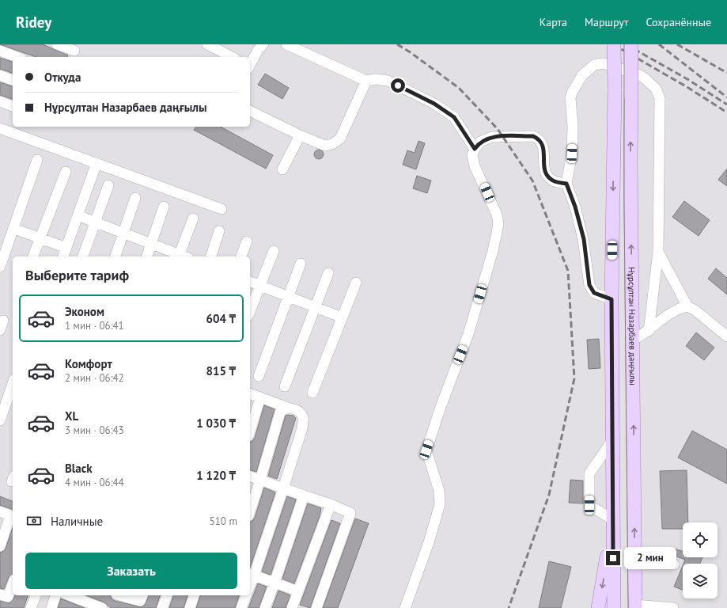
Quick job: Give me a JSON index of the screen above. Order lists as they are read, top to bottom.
{
  "streets": {
    "main road": ["Нұрсұлтан Назарбаев даңғылы"]
  },
  "page": {
    "header": "Ridey",
    "nav": ["Карта", "Маршрут", "Сохранённые"],
    "banner": ["Откуда", "Нұрсұлтан Назарбаев даңғылы"],
    "heading": "Выберите тариф",
    "list": [
      {
        "name": "Эконом",
        "note": "1 мин · 06:41",
        "value": "604 ₸"
      },
      {
        "name": "Комфорт",
        "note": "2 мин · 06:42",
        "value": "815 ₸"
      },
      {
        "name": "XL",
        "note": "3 мин · 06:43",
        "value": "1 030 ₸"
      },
      {
        "name": "Black",
        "note": "4 мин · 06:44",
        "value": "1 120 ₸"
      }
    ],
    "pay": ["Наличные", "510 m"],
    "buttons": "Заказать",
    "bubble": "2 мин"
  }
}
